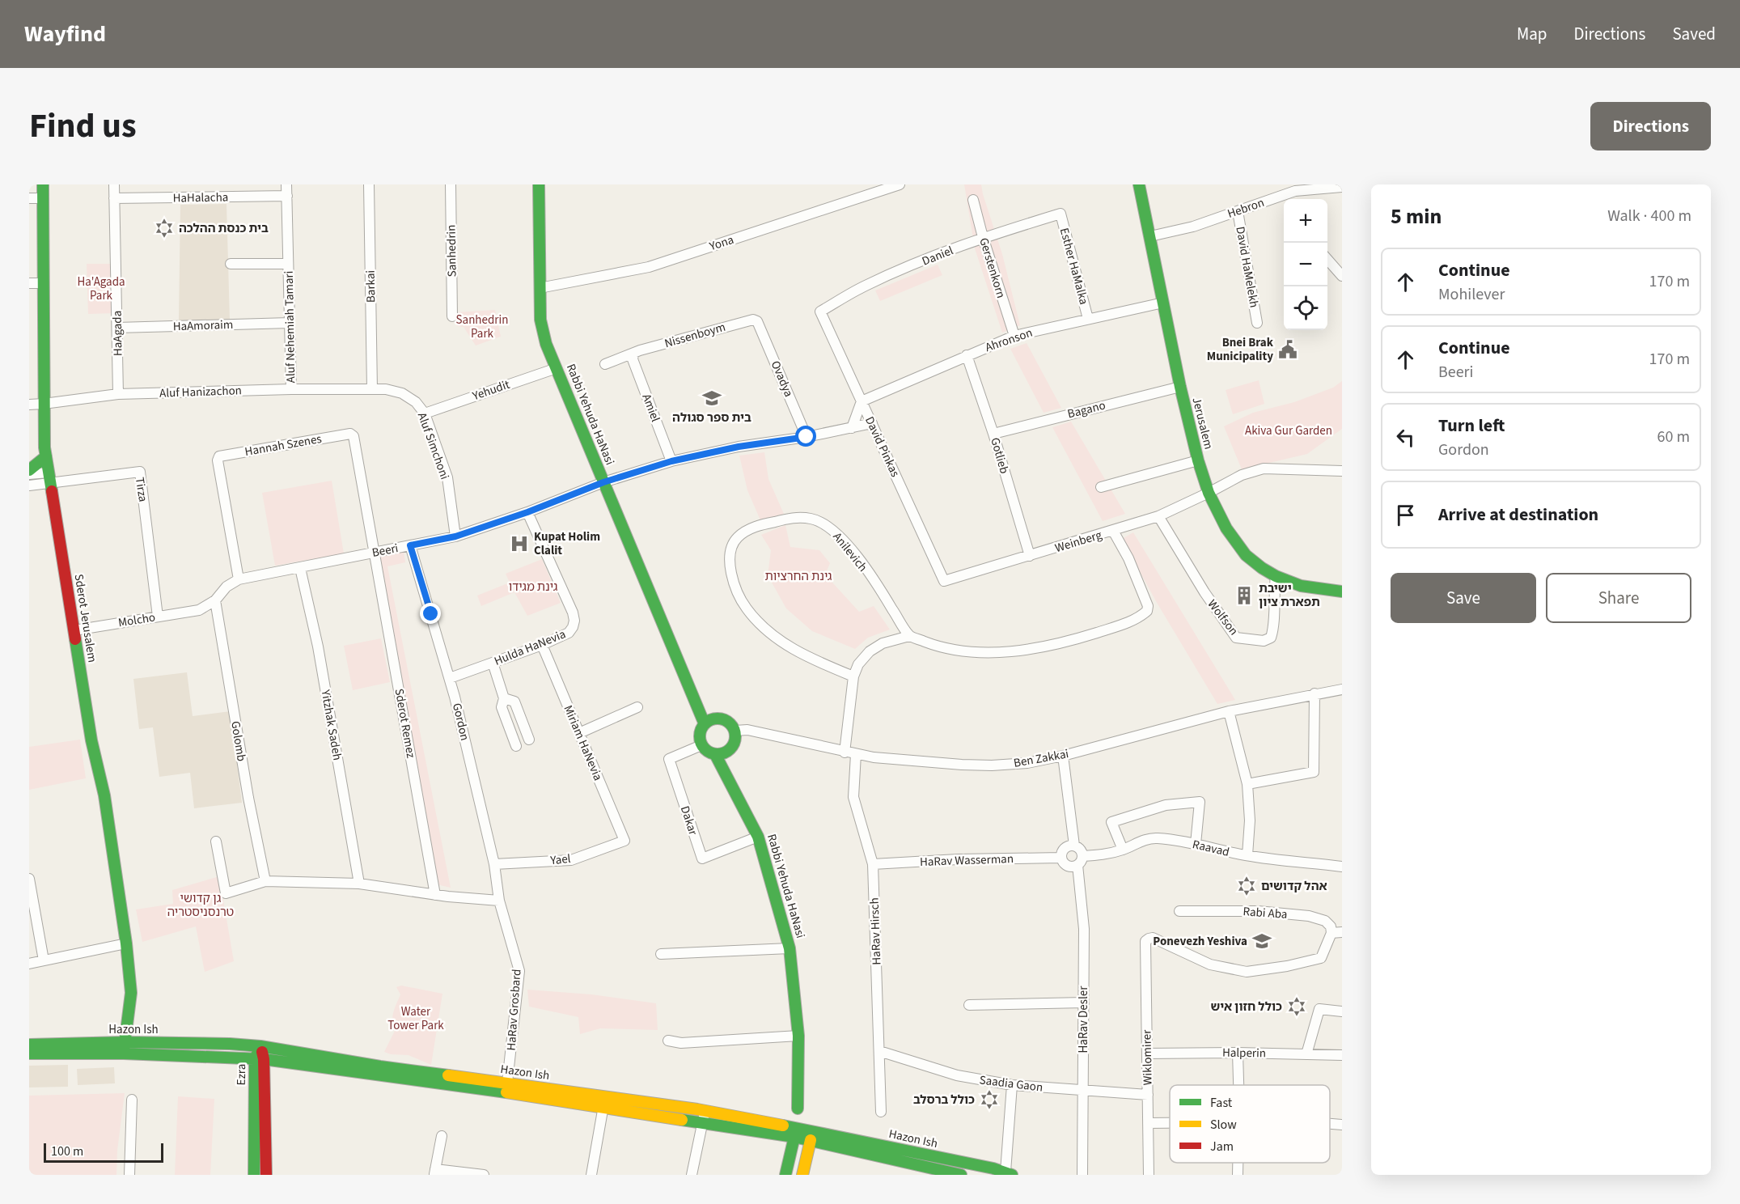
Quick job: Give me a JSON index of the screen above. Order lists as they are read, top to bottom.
{
  "streets": {
    "street": [
      "HaHalacha",
      "Hebron",
      "Yona",
      "Sanhedrin",
      "Daniel",
      "Esther HaMalka",
      "David HaMelekh",
      "Gerstenkorn",
      "Barkai",
      "HaAmoraim",
      "Aluf Nehemiah Tamari",
      "HaAgada",
      "Nissenboym",
      "Ahronson",
      "Ovadya",
      "Yehudit",
      "Aluf Hanizachon",
      "Amiel",
      "Bagano",
      "Rabbi Yehuda HaNasi",
      "Jerusalem",
      "Hannah Szenes",
      "Aluf Simchoni",
      "David Pinkas",
      "Gotlieb",
      "Tirza",
      "Weinberg",
      "Beeri",
      "Anilevich",
      "Wolfson",
      "Sderot Jerusalem",
      "Molcho",
      "Hulda HaNevia",
      "Gordon",
      "Sderot Remez",
      "Yitzhak Sadeh",
      "Golomb",
      "Miriam HaNevia",
      "Ben Zakkai",
      "Dakar",
      "Raavad",
      "Yael",
      "HaRav Wasserman",
      "Rabi Aba",
      "HaRav Hirsch",
      "HaRav Grosbard",
      "HaRav Desler",
      "Hazon Ish",
      "Halperin",
      "Wiklomirer",
      "Ezra",
      "Saadia Gaon"
    ]
  },
  "crossings": [
    ["HaHalacha", "Aluf Nehemiah Tamari"],
    ["HaHalacha", "HaAgada"],
    ["Hebron", "David HaMelekh"],
    ["Hebron", "Jerusalem"],
    ["Yona", "Rabbi Yehuda HaNasi"],
    ["Daniel", "Esther HaMalka"],
    ["Daniel", "Gerstenkorn"],
    ["Daniel", "David Pinkas"],
    ["Esther HaMalka", "Ahronson"],
    ["Gerstenkorn", "Ahronson"],
    ["Barkai", "Aluf Hanizachon"],
    ["Barkai", "Aluf Simchoni"],
    ["HaAmoraim", "Aluf Nehemiah Tamari"],
    ["HaAmoraim", "HaAgada"],
    ["Aluf Nehemiah Tamari", "Aluf Hanizachon"],
    ["HaAgada", "Aluf Hanizachon"],
    ["Nissenboym", "Ovadya"],
    ["Nissenboym", "Amiel"],
    ["Ahronson", "Jerusalem"],
    ["Ahronson", "David Pinkas"],
    ["Ahronson", "Gotlieb"],
    ["Ovadya", "Beeri"],
    ["Yehudit", "Rabbi Yehuda HaNasi"],
    ["Yehudit", "Aluf Simchoni"],
    ["Aluf Hanizachon", "Aluf Simchoni"],
    ["Aluf Hanizachon", "Sderot Jerusalem"],
    ["Amiel", "Beeri"],
    ["Bagano", "Jerusalem"],
    ["Bagano", "Gotlieb"],
    ["Rabbi Yehuda HaNasi", "Beeri"],
    ["Rabbi Yehuda HaNasi", "Ben Zakkai"],
    ["Rabbi Yehuda HaNasi", "Dakar"],
    ["Jerusalem", "Weinberg"],
    ["Jerusalem", "Wolfson"],
    ["Hannah Szenes", "Beeri"],
    ["Hannah Szenes", "Sderot Remez"],
    ["Aluf Simchoni", "Beeri"],
    ["David Pinkas", "Weinberg"],
    ["David Pinkas", "Beeri"],
    ["Gotlieb", "Weinberg"],
    ["Tirza", "Sderot Jerusalem"],
    ["Tirza", "Molcho"],
    ["Weinberg", "Wolfson"],
    ["Beeri", "Molcho"],
    ["Beeri", "Hulda HaNevia"],
    ["Beeri", "Gordon"],
    ["Beeri", "Sderot Remez"],
    ["Beeri", "Yitzhak Sadeh"],
    ["Beeri", "Golomb"],
    ["Sderot Jerusalem", "Molcho"],
    ["Sderot Jerusalem", "Hazon Ish"],
    ["Hulda HaNevia", "Gordon"],
    ["Hulda HaNevia", "Miriam HaNevia"],
    ["Gordon", "Yael"],
    ["Gordon", "HaRav Grosbard"],
    ["Miriam HaNevia", "Yael"],
    ["Ben Zakkai", "Dakar"],
    ["Ben Zakkai", "HaRav Hirsch"],
    ["Raavad", "HaRav Wasserman"],
    ["Raavad", "HaRav Desler"],
    ["HaRav Wasserman", "HaRav Hirsch"],
    ["HaRav Wasserman", "HaRav Desler"],
    ["Rabi Aba", "Wiklomirer"],
    ["HaRav Hirsch", "Saadia Gaon"],
    ["HaRav Grosbard", "Hazon Ish"],
    ["HaRav Desler", "Saadia Gaon"],
    ["Hazon Ish", "Ezra"],
    ["Halperin", "Wiklomirer"],
    ["Wiklomirer", "Saadia Gaon"]
  ],
  "parks": [
    "Ha'Agada Park",
    "Sanhedrin Park",
    "Akiva Gur Garden",
    "גינת החרציות",
    "גינת מגידו",
    "גן קדושי טרנסניסטריה",
    "Water Tower Park"
  ],
  "places": {
    "synagogue": [
      "בית כנסת ההלכה",
      "אהל קדושים",
      "כולל חזון איש",
      "כולל ברסלב"
    ],
    "public building": ["Bnei Brak Municipality"],
    "school or university": ["בית ספר סגולה", "Ponevezh Yeshiva"],
    "hospital": ["Kupat Holim Clalit"],
    "building": ["ישיבת תפארת ציון"]
  },
  "legend": ["Fast", "Slow", "Jam"],
  "scale_bar": "100 m",
  "page": {
    "header": "Wayfind",
    "nav": ["Map", "Directions", "Saved"],
    "title": "Find us",
    "buttons": [
      "Directions",
      ["Save", "Share"]
    ],
    "heading": ["5 min", "Walk · 400 m"],
    "map_buttons": ["+", "−"],
    "list": [
      ["Continue", "Mohilever", "170 m"],
      ["Continue", "Beeri", "170 m"],
      ["Turn left", "Gordon", "60 m"],
      "Arrive at destination"
    ],
    "scale": "100 m"
  }
}
